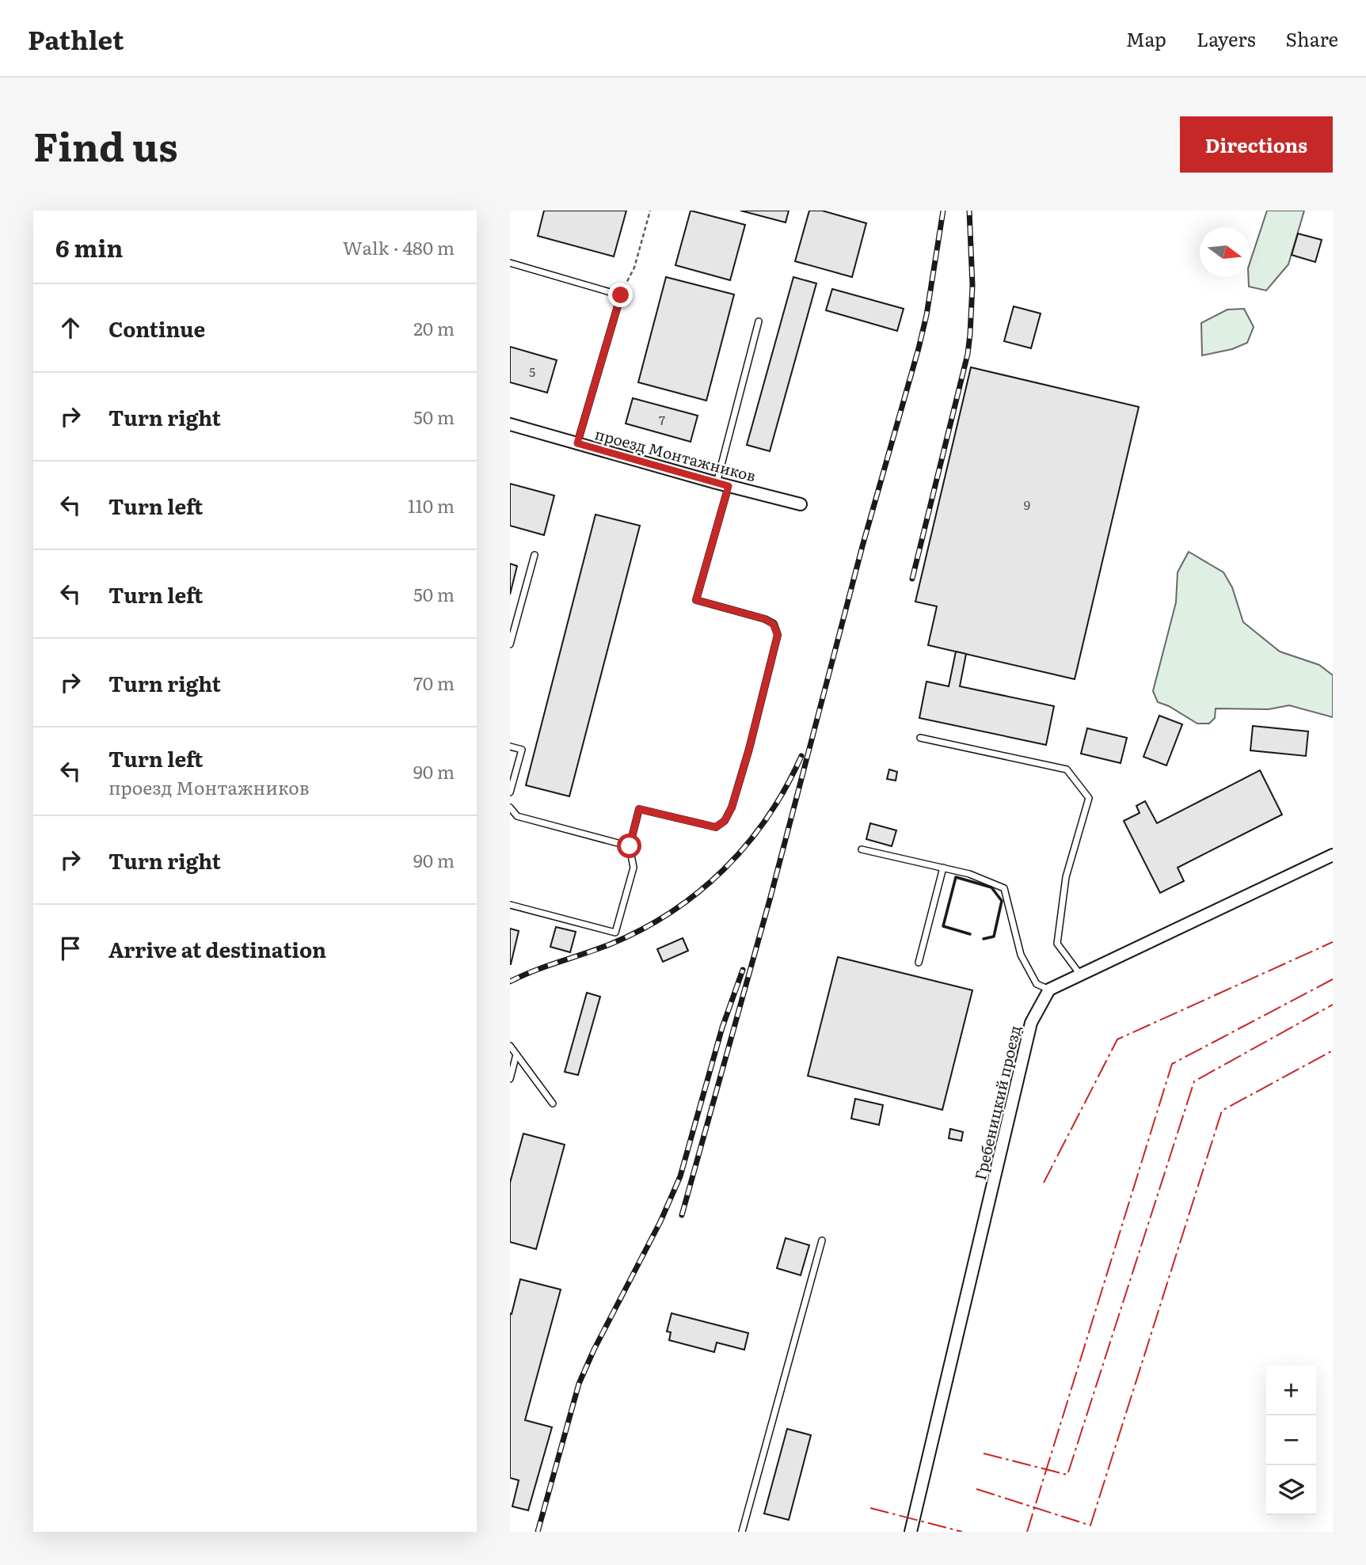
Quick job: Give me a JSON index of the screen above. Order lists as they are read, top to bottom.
{
  "streets": {
    "street": ["проезд Монтажников", "Гребеницкий проезд"]
  },
  "house_numbers": ["5", "7", "9"],
  "north": "right",
  "page": {
    "header": "Pathlet",
    "nav": ["Map", "Layers", "Share"],
    "title": "Find us",
    "buttons": "Directions",
    "heading": ["6 min", "Walk · 480 m"],
    "list": [
      ["Continue", "20 m"],
      ["Turn right", "50 m"],
      ["Turn left", "110 m"],
      ["Turn left", "50 m"],
      ["Turn right", "70 m"],
      ["Turn left", "проезд Монтажников", "90 m"],
      ["Turn right", "90 m"],
      "Arrive at destination"
    ],
    "map_buttons": ["+", "−"]
  }
}
